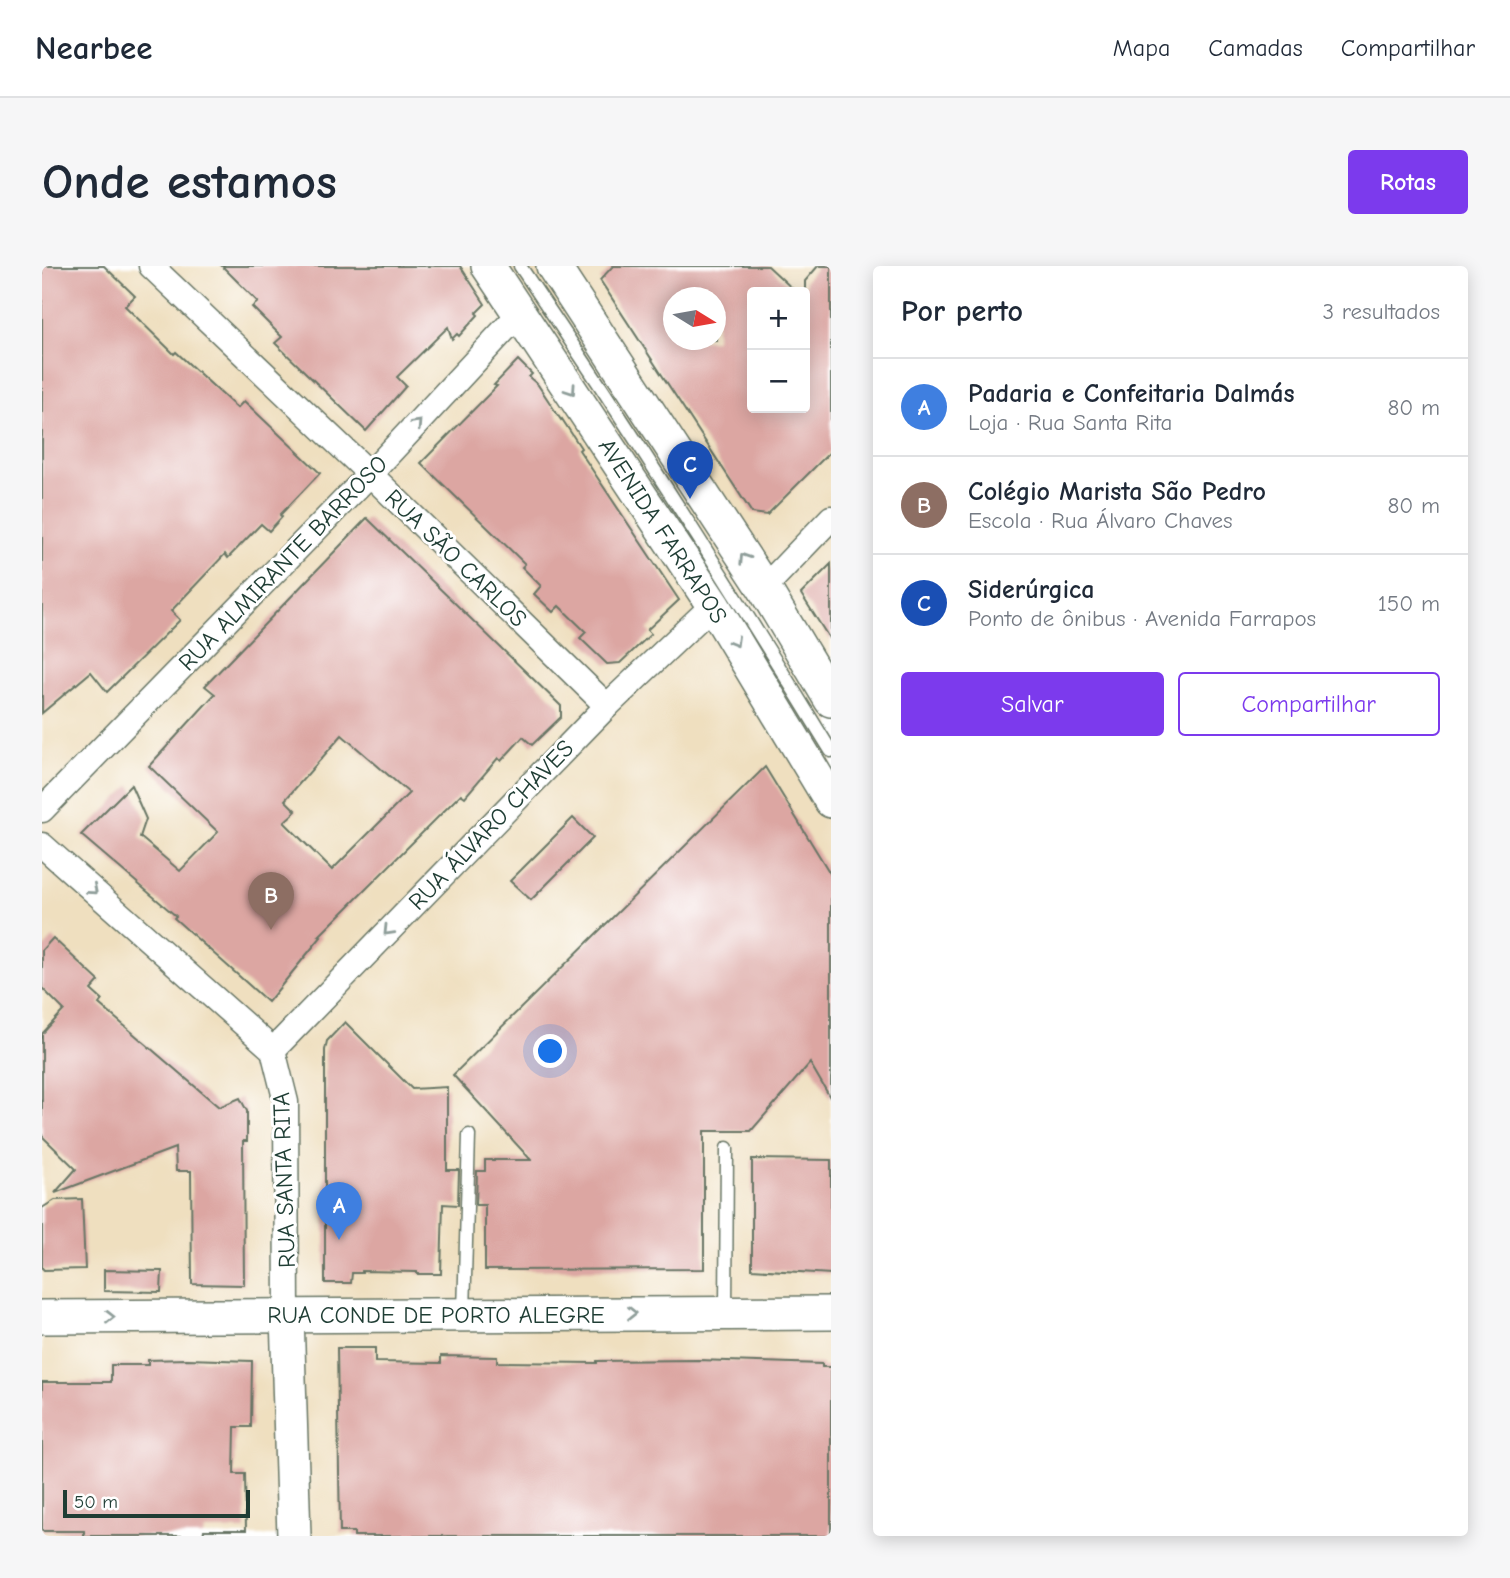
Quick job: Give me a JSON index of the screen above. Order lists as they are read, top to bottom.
{
  "streets": {
    "main road": ["AVENIDA FARRAPOS", "RUA SANTA RITA", "RUA CONDE DE PORTO ALEGRE"],
    "street": ["RUA SÃO CARLOS", "RUA ALMIRANTE BARROSO", "RUA ÁLVARO CHAVES"]
  },
  "crossings": [
    ["AVENIDA FARRAPOS", "RUA ALMIRANTE BARROSO"],
    ["AVENIDA FARRAPOS", "RUA ÁLVARO CHAVES"],
    ["RUA SÃO CARLOS", "RUA ALMIRANTE BARROSO"],
    ["RUA SÃO CARLOS", "RUA ÁLVARO CHAVES"],
    ["RUA ÁLVARO CHAVES", "RUA SANTA RITA"],
    ["RUA SANTA RITA", "RUA CONDE DE PORTO ALEGRE"]
  ],
  "one_way": ["RUA ÁLVARO CHAVES", "RUA CONDE DE PORTO ALEGRE"],
  "scale_bar": "50 m",
  "north": "right",
  "page": {
    "header": "Nearbee",
    "nav": ["Mapa", "Camadas", "Compartilhar"],
    "buttons": [
      "Rotas",
      ["Salvar", "Compartilhar"]
    ],
    "title": "Onde estamos",
    "heading": ["Por perto", "3 resultados"],
    "map_buttons": ["+", "−"],
    "list": [
      {
        "mark": "A",
        "name": "Padaria e Confeitaria Dalmás",
        "note": "Loja · Rua Santa Rita",
        "value": "80 m"
      },
      {
        "mark": "B",
        "name": "Colégio Marista São Pedro",
        "note": "Escola · Rua Álvaro Chaves",
        "value": "80 m"
      },
      {
        "mark": "C",
        "name": "Siderúrgica",
        "note": "Ponto de ônibus · Avenida Farrapos",
        "value": "150 m"
      }
    ],
    "pins": ["C", "B", "A"],
    "scale": "50 m"
  }
}
